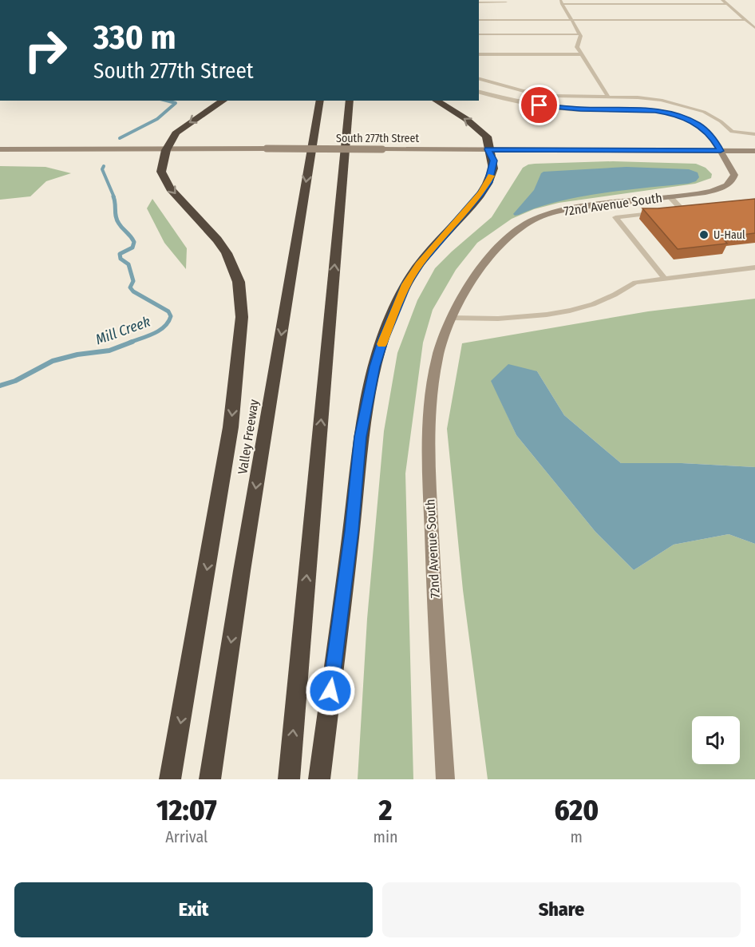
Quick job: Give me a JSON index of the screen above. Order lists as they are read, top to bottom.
{
  "streets": {
    "highway": ["Valley Freeway"],
    "main road": ["South 277th Street", "72nd Avenue South"]
  },
  "crossings": [
    ["South 277th Street", "72nd Avenue South"]
  ],
  "water": ["Mill Creek"],
  "places": ["U-Haul"],
  "page": {
    "turn": ["330 m", "South 277th Street"],
    "eta": [
      "12:07",
      "Arrival",
      "2",
      "min",
      "620",
      "m"
    ],
    "buttons": ["Exit", "Share"]
  }
}
